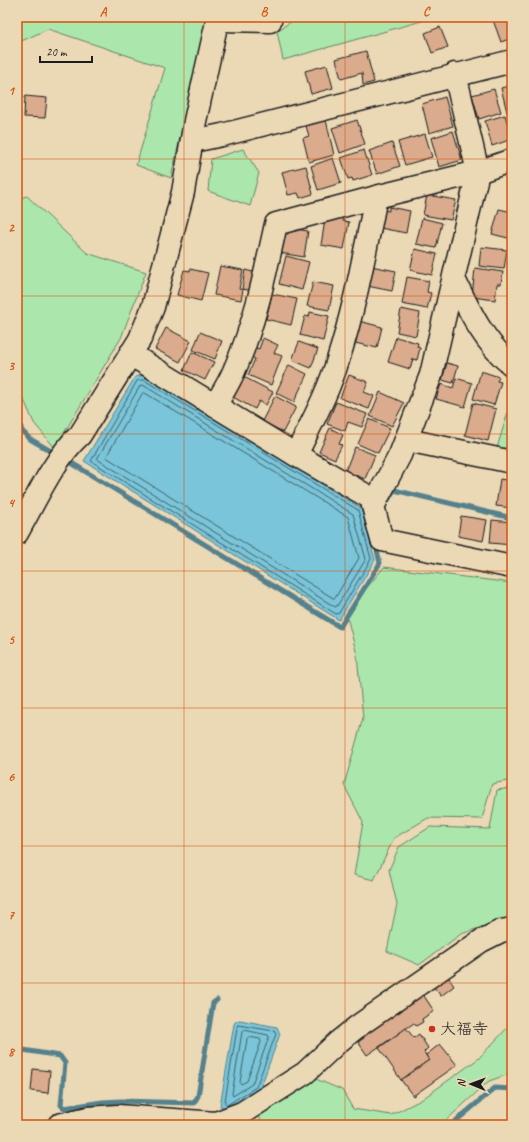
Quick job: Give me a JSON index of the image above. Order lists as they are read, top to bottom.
{
  "places": ["大福寺"],
  "scale_bar": "20 m",
  "north": "left",
  "grid": {
    "columns": ["A", "B", "C"],
    "rows": [
      "1",
      "2",
      "3",
      "4",
      "5",
      "6",
      "7",
      "8"
    ]
  }
}
